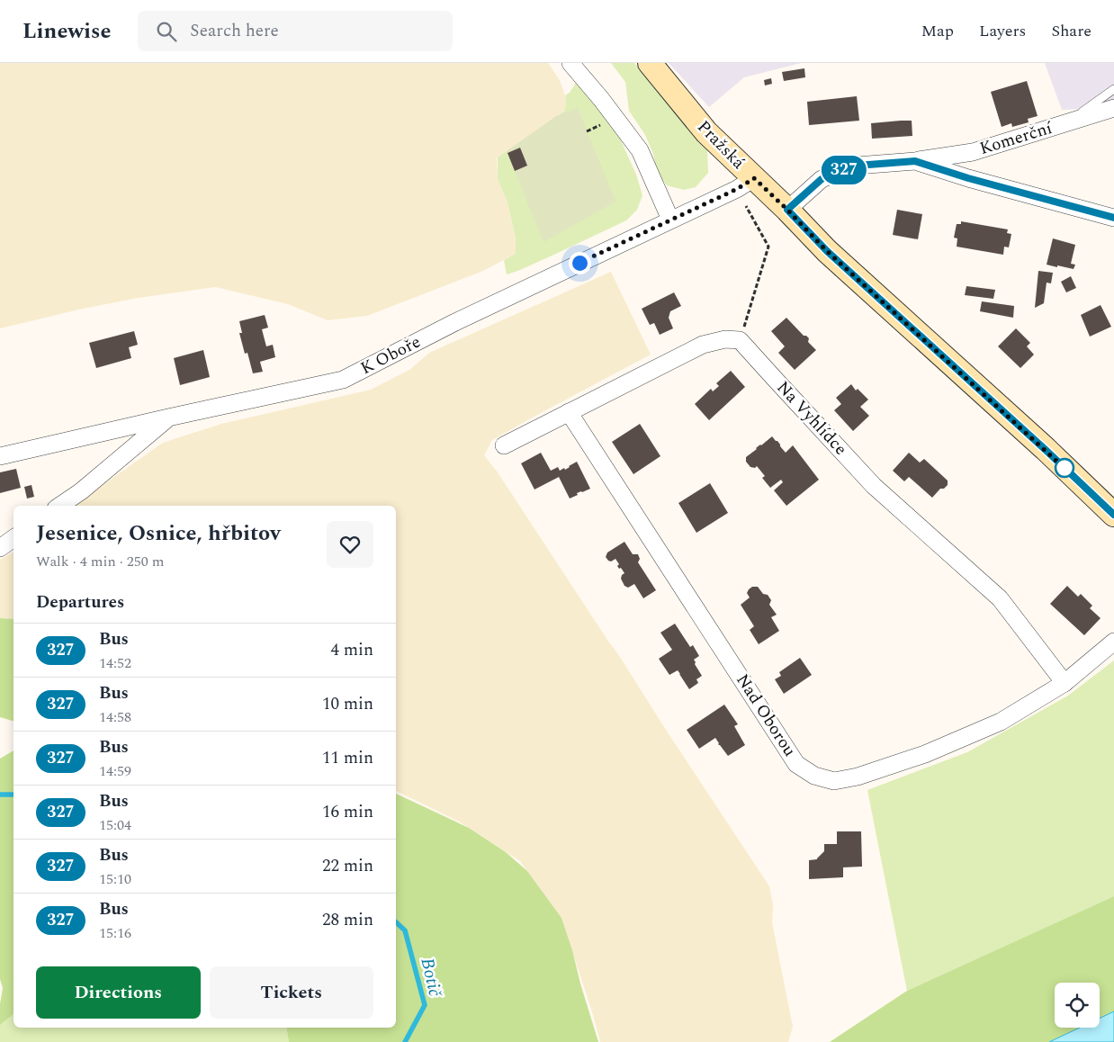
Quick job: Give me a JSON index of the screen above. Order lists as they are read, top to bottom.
{
  "streets": {
    "main road": ["Pražská"],
    "street": [
      "Komerční",
      "K Oboře",
      "Na Vyhlídce",
      "Nad Oborou"
    ]
  },
  "crossings": [
    ["Komerční", "Pražská"],
    ["Pražská", "K Oboře"],
    ["Na Vyhlídce", "Nad Oborou"]
  ],
  "water": ["Botič"],
  "lines": ["bus line 327"],
  "page": {
    "header": "Linewise",
    "search": "Search here",
    "nav": ["Map", "Layers", "Share"],
    "on_map": "327",
    "heading": [
      ["Jesenice, Osnice, hřbitov", "Walk · 4 min · 250 m"],
      "Departures"
    ],
    "list": [
      {
        "mark": "327",
        "name": "Bus",
        "note": "14:52",
        "value": "4 min"
      },
      {
        "mark": "327",
        "name": "Bus",
        "note": "14:58",
        "value": "10 min"
      },
      {
        "mark": "327",
        "name": "Bus",
        "note": "14:59",
        "value": "11 min"
      },
      {
        "mark": "327",
        "name": "Bus",
        "note": "15:04",
        "value": "16 min"
      },
      {
        "mark": "327",
        "name": "Bus",
        "note": "15:10",
        "value": "22 min"
      },
      {
        "mark": "327",
        "name": "Bus",
        "note": "15:16",
        "value": "28 min"
      }
    ],
    "buttons": ["Directions", "Tickets"]
  }
}
